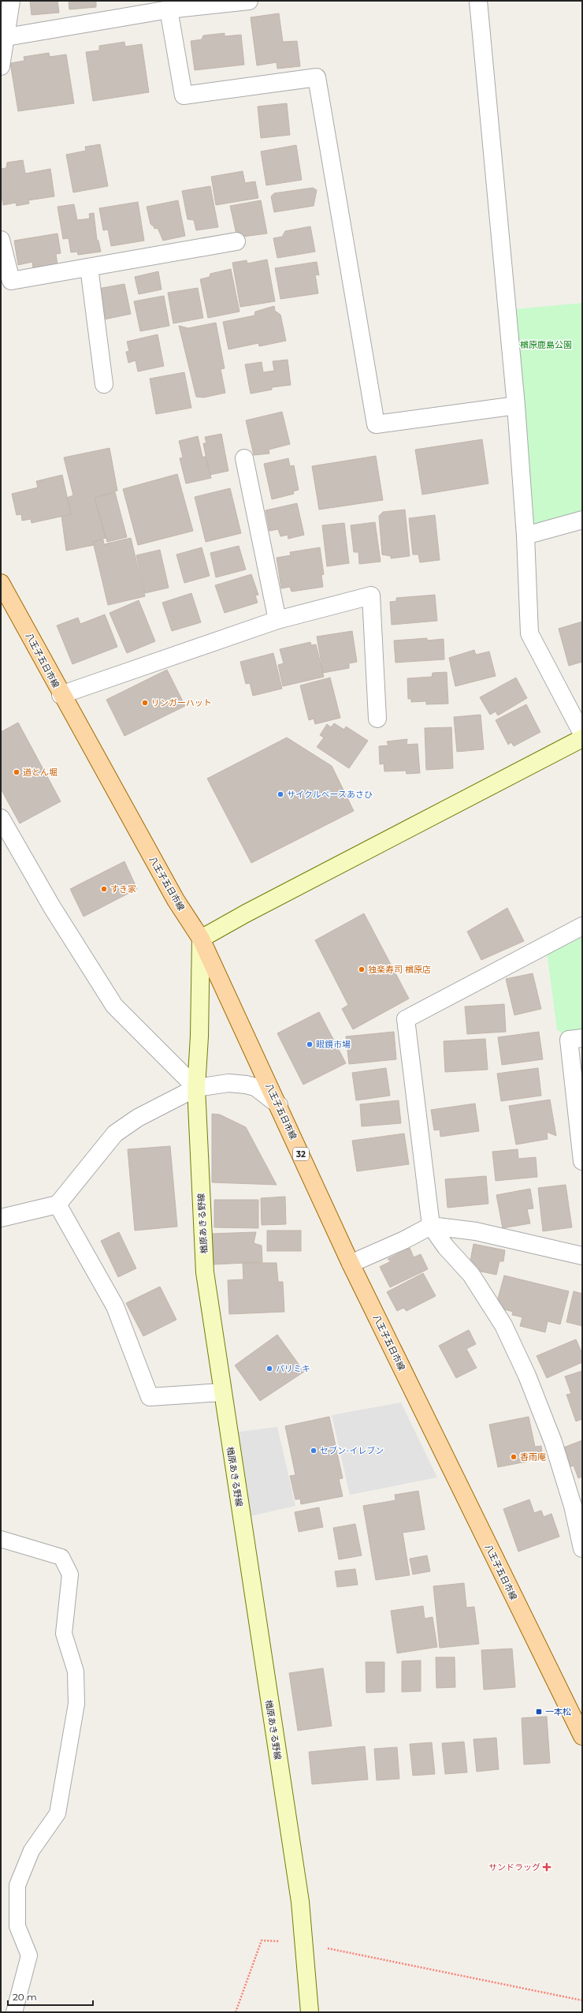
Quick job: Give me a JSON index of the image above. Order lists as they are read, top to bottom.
{
  "streets": {
    "main road": ["八王子五日市線", "32", "楢原あきる野線"]
  },
  "crossings": [
    ["八王子五日市線", "楢原あきる野線"]
  ],
  "parks": ["楢原鹿島公園"],
  "places": {
    "other": [
      "リンガーハット",
      "道とん堀",
      "サイクルベースあさひ",
      "すき家",
      "独楽寿司 楢原店",
      "眼鏡市場",
      "パリミキ",
      "セブン-イレブン",
      "香雨庵"
    ],
    "transit": ["一本松"],
    "health": ["サンドラッグ"]
  },
  "scale_bar": "20 m"
}
